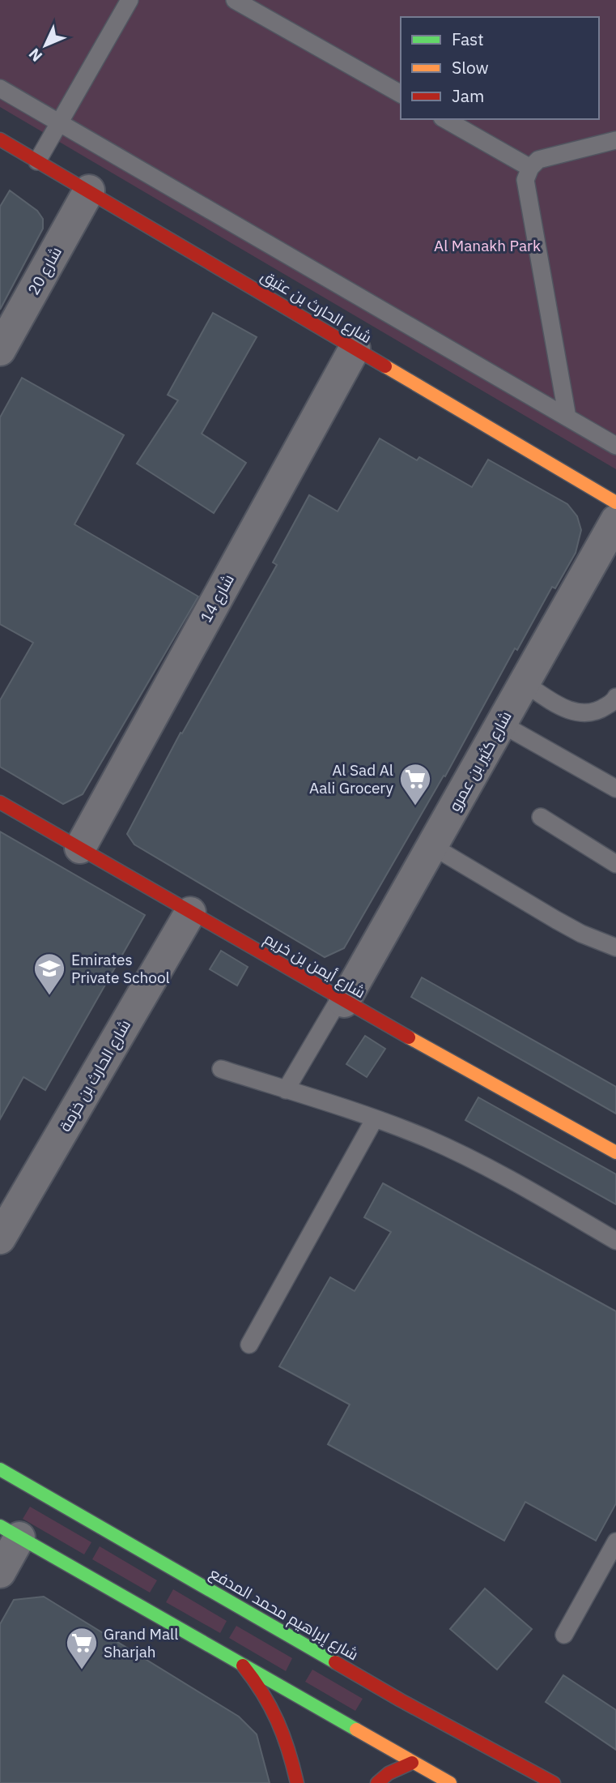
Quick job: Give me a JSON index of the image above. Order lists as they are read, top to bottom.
{
  "streets": {
    "street": [
      "شارع 20",
      "شارع الحارث بن عتيق",
      "شارع 14",
      "شارع كثير بن عمرو",
      "شارع أيمن بن خريم",
      "شارع الحارث بن خزمة",
      "شارع إبراهيم محمد المدفع"
    ]
  },
  "crossings": [
    ["شارع 20", "شارع الحارث بن عتيق"],
    ["شارع الحارث بن عتيق", "شارع 14"],
    ["شارع 14", "شارع أيمن بن خريم"],
    ["شارع كثير بن عمرو", "شارع أيمن بن خريم"],
    ["شارع أيمن بن خريم", "شارع الحارث بن خزمة"]
  ],
  "parks": ["Al Manakh Park"],
  "places": {
    "supermarket": ["Al Sad Al Aali Grocery", "Grand Mall Sharjah"],
    "school or university": ["Emirates Private School"]
  },
  "legend": ["Fast", "Slow", "Jam"],
  "north": "bottom left"
}
